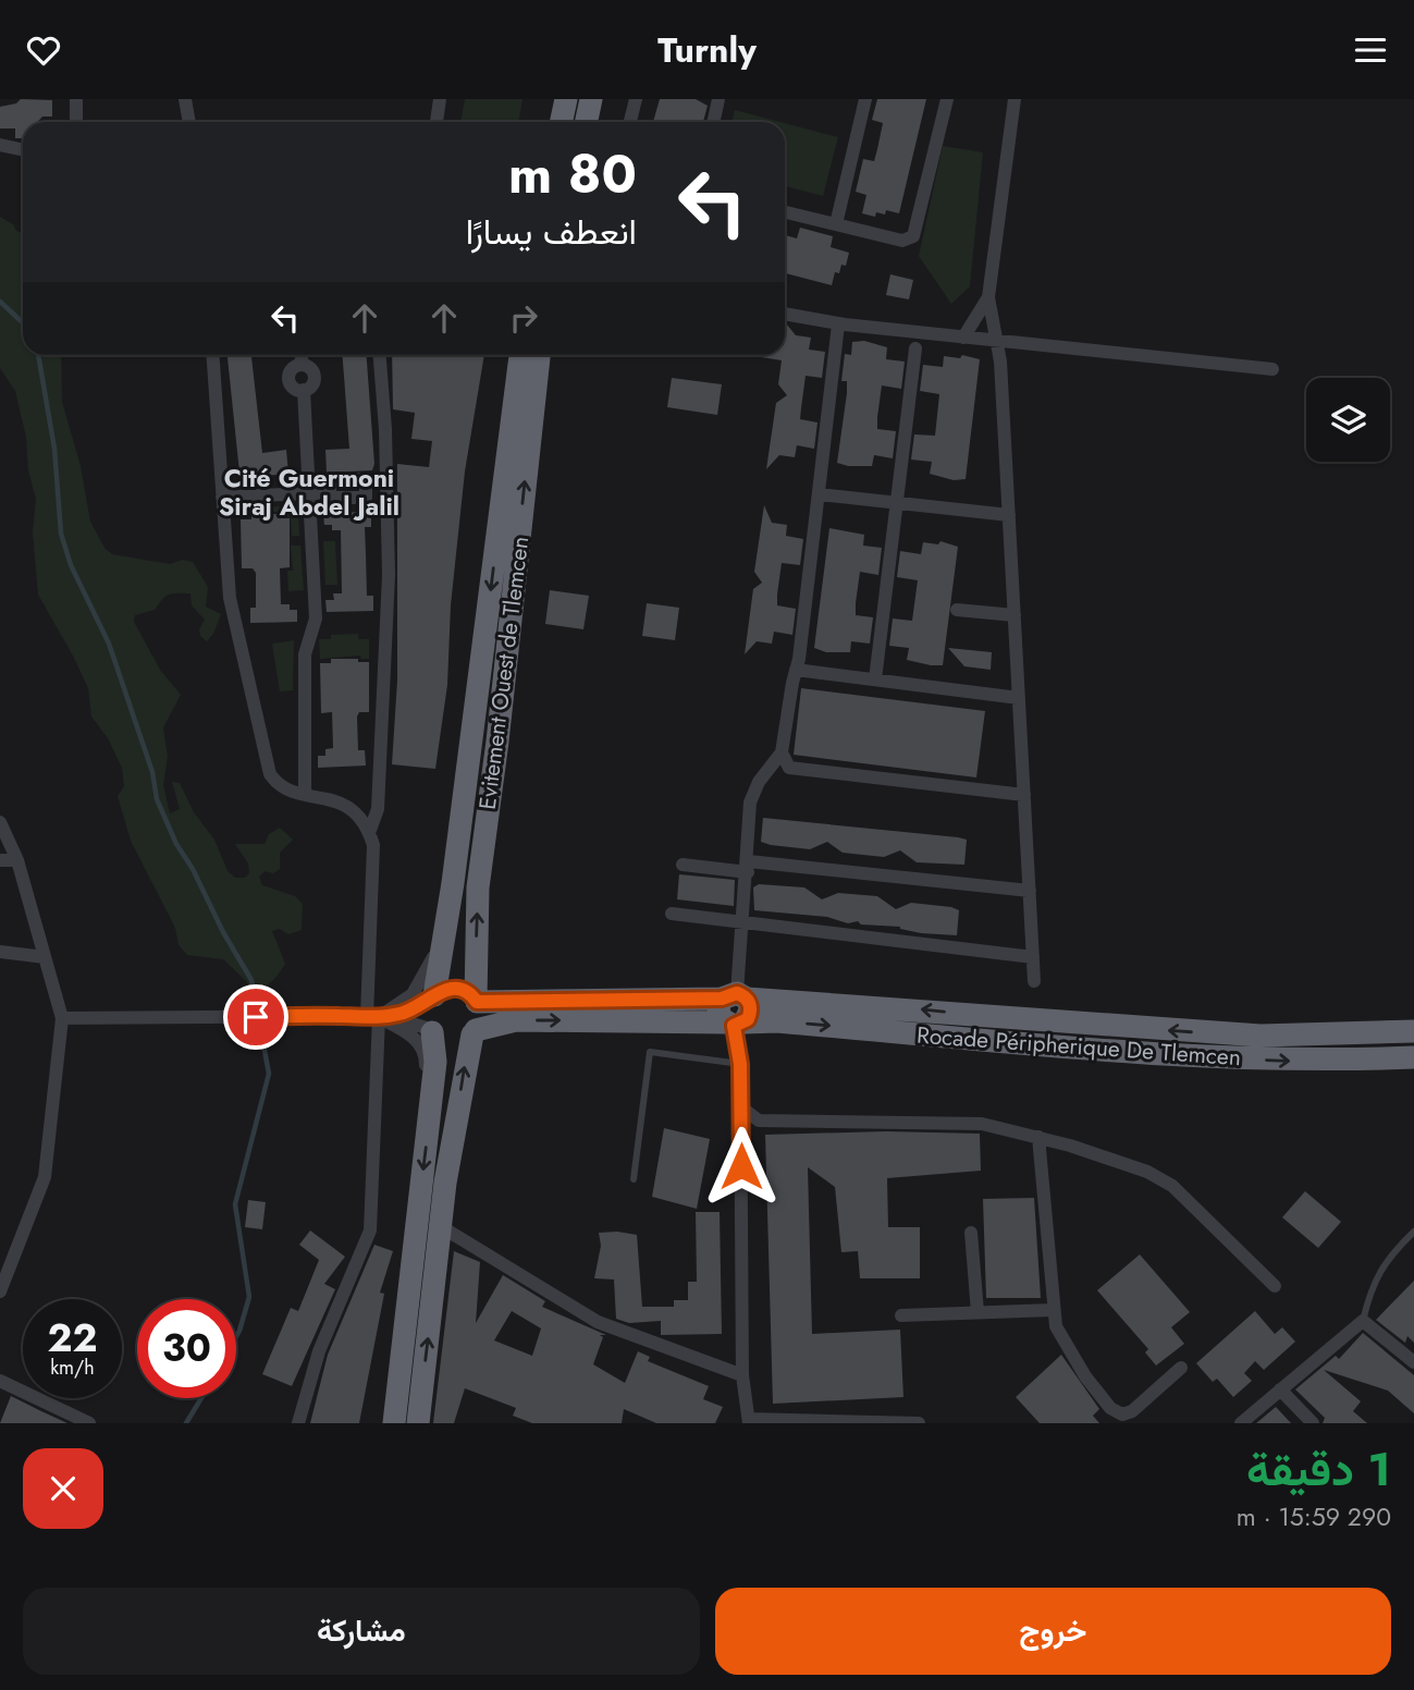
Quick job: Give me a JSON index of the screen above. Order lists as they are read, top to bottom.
{
  "streets": {
    "highway": ["Evitement Ouest de Tlemcen", "Rocade Péripherique De Tlemcen"]
  },
  "crossings": [
    ["Evitement Ouest de Tlemcen", "Rocade Péripherique De Tlemcen"]
  ],
  "districts": ["Cité Guermoni Siraj Abdel Jalil"],
  "page": {
    "header": "Turnly",
    "turn": ["80 m", "انعطف يسارًا"],
    "speed": "22 km/h",
    "limit": "30",
    "heading": ["1 دقيقة", "290 m · 15:59"],
    "buttons": ["خروج", "مشاركة"]
  }
}
